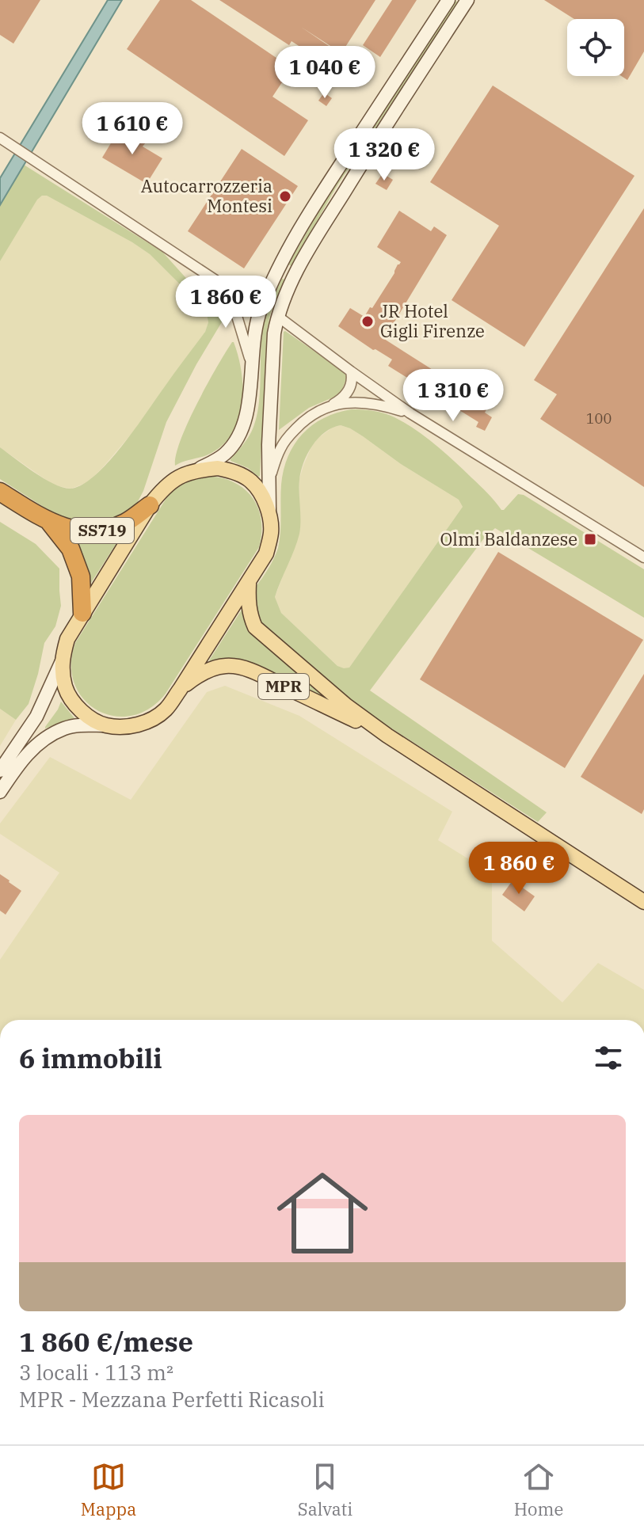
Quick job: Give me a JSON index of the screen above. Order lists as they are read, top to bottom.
{
  "streets": {
    "highway": ["SS719"],
    "main road": ["MPR"]
  },
  "places": {
    "other": ["Autocarrozzeria Montesi", "JR Hotel Gigli Firenze"],
    "transit": ["Olmi Baldanzese"]
  },
  "house_numbers": ["100"],
  "page": {
    "price": [
      "1 040 €",
      "1 610 €",
      "1 320 €",
      "1 860 €",
      "1 310 €",
      "1 860 €"
    ],
    "heading": "6 immobili",
    "list": [
      {
        "name": "1 860 €/mese",
        "note": "3 locali · 113 m² · MPR - Mezzana Perfetti Ricasoli"
      }
    ],
    "tabs": ["Mappa", "Salvati", "Home"]
  }
}
